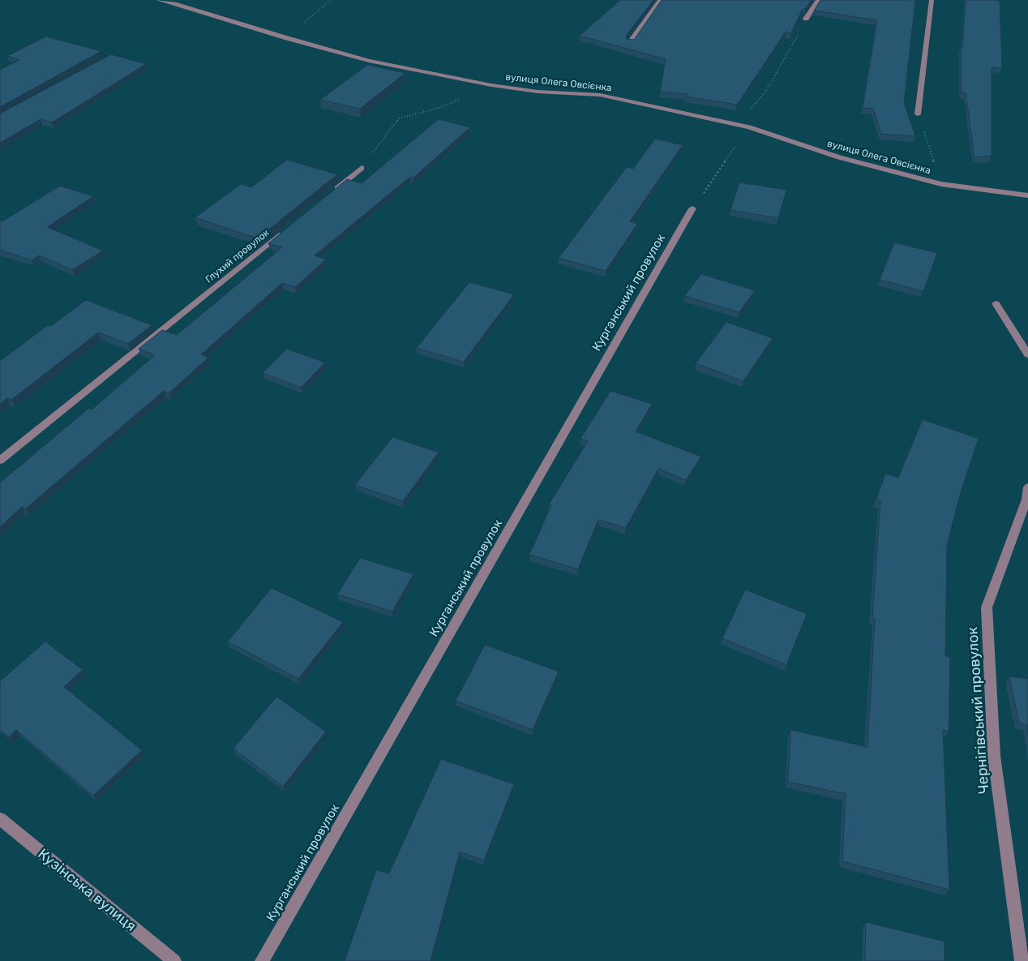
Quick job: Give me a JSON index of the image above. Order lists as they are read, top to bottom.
{
  "streets": {
    "street": [
      "вулиця Олега Овсієнка",
      "Глухий провулок",
      "Курганський провулок",
      "Чернігівський провулок",
      "Кузінська вулиця"
    ]
  }
}
